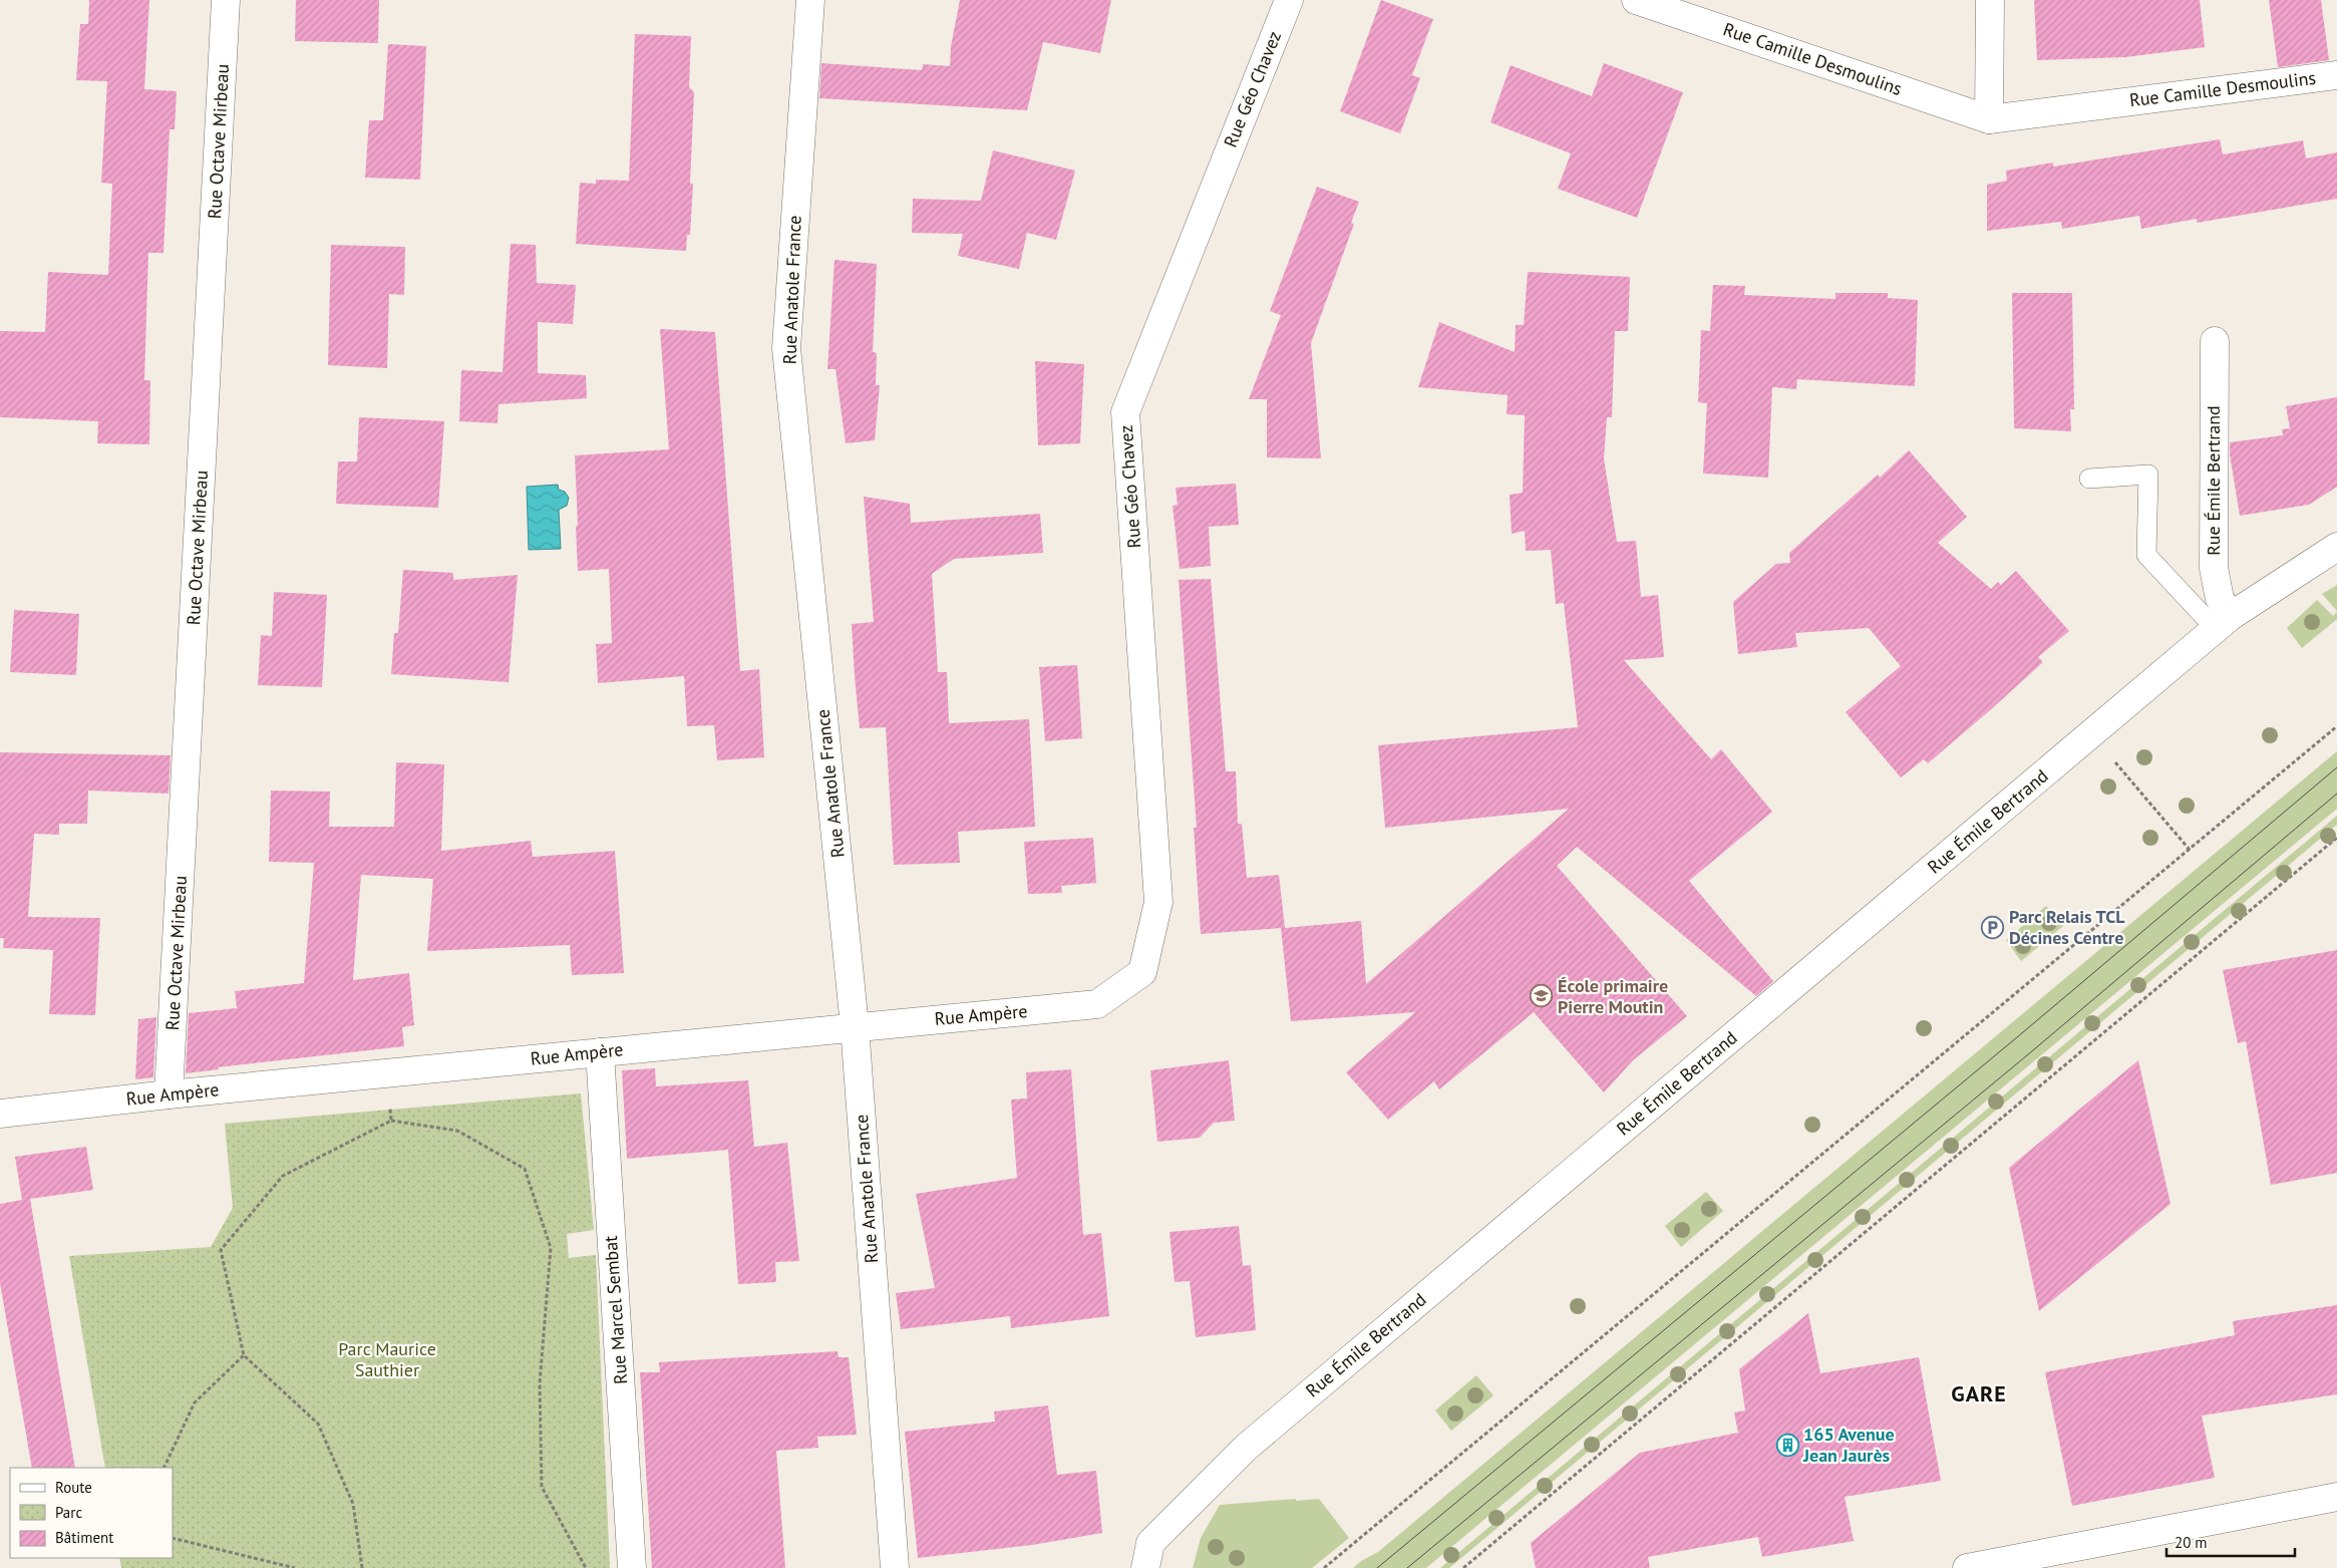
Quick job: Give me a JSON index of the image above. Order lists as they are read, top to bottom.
{
  "streets": {
    "street": [
      "Rue Camille Desmoulins",
      "Rue Géo Chavez",
      "Rue Octave Mirbeau",
      "Rue Anatole France",
      "Rue Émile Bertrand",
      "Rue Ampère",
      "Rue Marcel Sembat"
    ]
  },
  "crossings": [
    ["Rue Géo Chavez", "Rue Ampère"],
    ["Rue Octave Mirbeau", "Rue Ampère"],
    ["Rue Anatole France", "Rue Ampère"],
    ["Rue Ampère", "Rue Marcel Sembat"]
  ],
  "districts": ["GARE"],
  "parks": ["Parc Maurice Sauthier"],
  "places": {
    "parking": ["Parc Relais TCL Décines Centre"],
    "school or university": ["École primaire Pierre Moutin"],
    "building": ["165 Avenue Jean Jaurès"]
  },
  "legend": ["Route", "Parc", "Bâtiment"],
  "scale_bar": "20 m"
}
